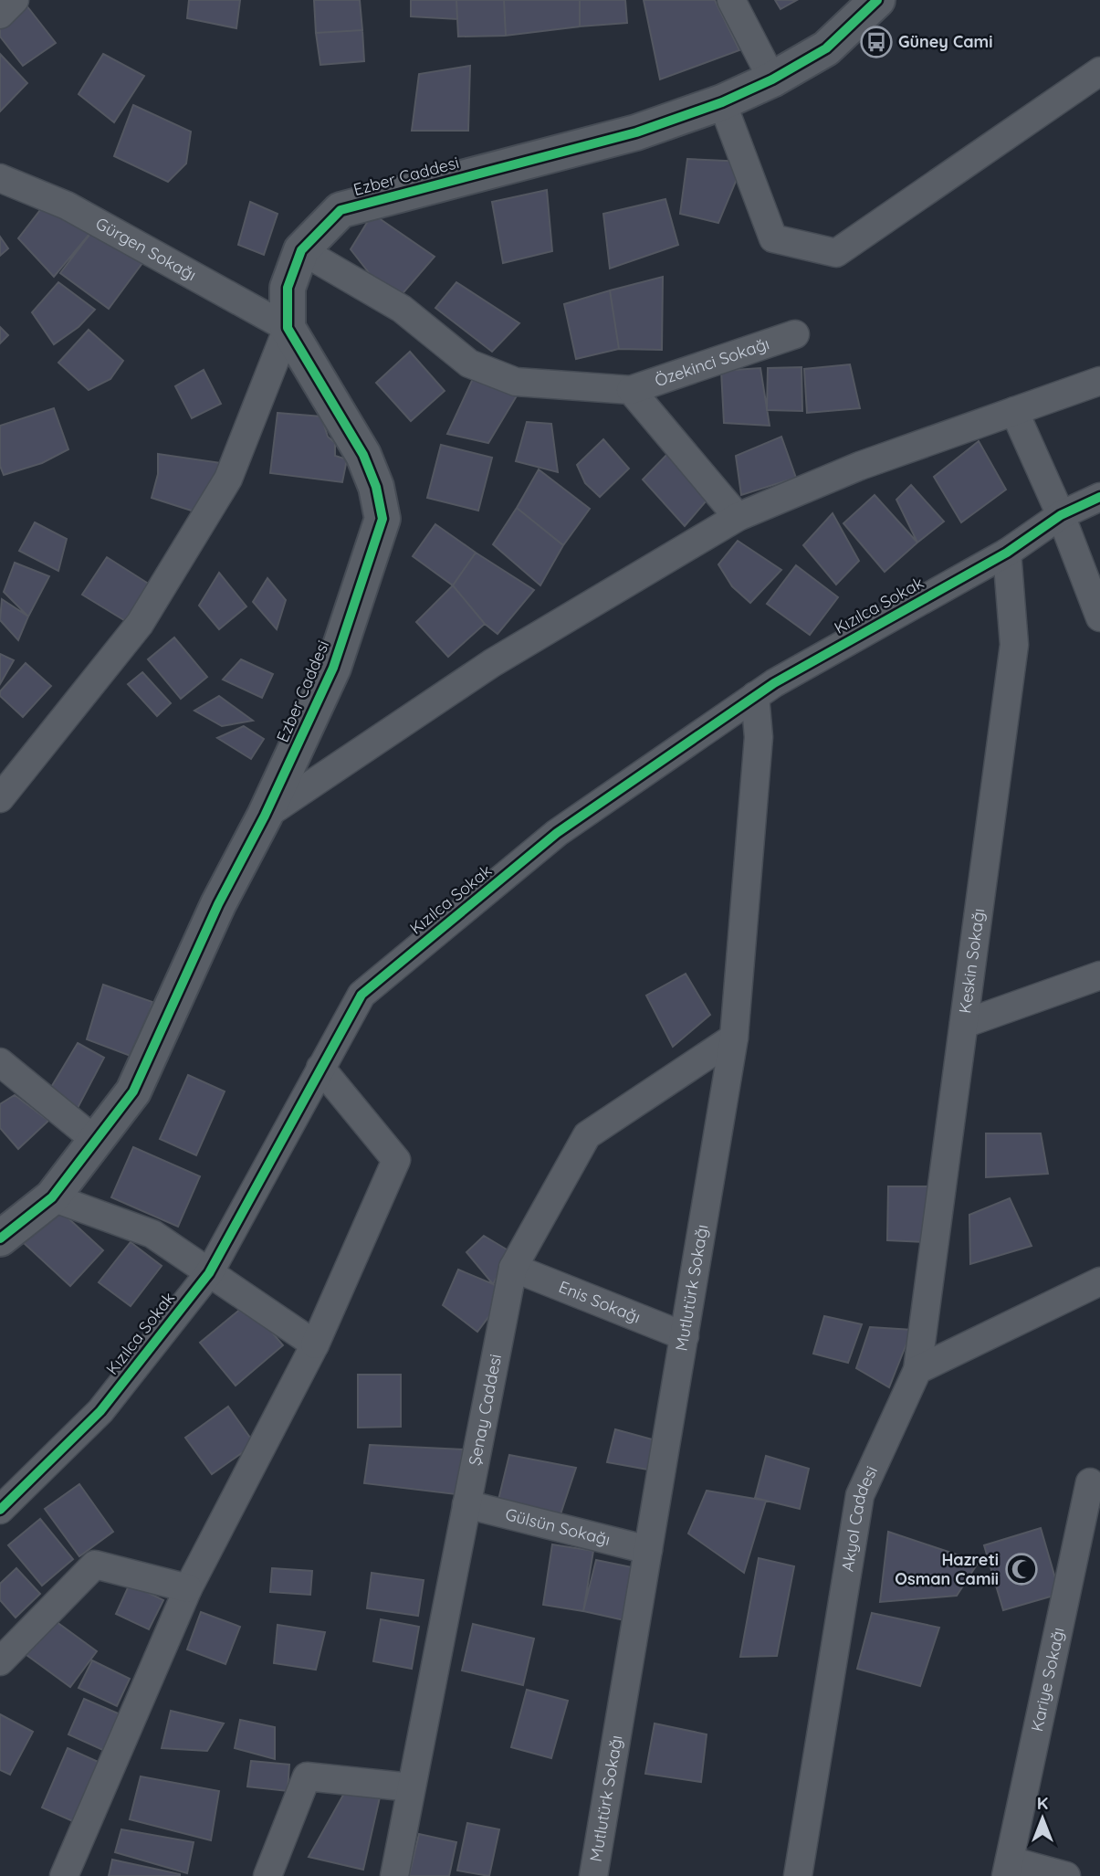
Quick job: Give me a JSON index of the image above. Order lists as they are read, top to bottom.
{
  "streets": {
    "street": [
      "Ezber Caddesi",
      "Gürgen Sokağı",
      "Özekinci Sokağı",
      "Kızılca Sokak",
      "Keskin Sokağı",
      "Mutlutürk Sokağı",
      "Enis Sokağı",
      "Şenay Caddesi",
      "Akyol Caddesi",
      "Gülsün Sokağı",
      "Kariye Sokağı"
    ]
  },
  "crossings": [
    ["Ezber Caddesi", "Gürgen Sokağı"],
    ["Kızılca Sokak", "Keskin Sokağı"],
    ["Kızılca Sokak", "Mutlutürk Sokağı"],
    ["Keskin Sokağı", "Akyol Caddesi"],
    ["Mutlutürk Sokağı", "Enis Sokağı"],
    ["Mutlutürk Sokağı", "Şenay Caddesi"],
    ["Mutlutürk Sokağı", "Gülsün Sokağı"],
    ["Enis Sokağı", "Şenay Caddesi"],
    ["Şenay Caddesi", "Gülsün Sokağı"]
  ],
  "places": {
    "bus stop": ["Güney Cami"],
    "mosque": ["Hazreti Osman Camii"]
  },
  "north": "top"
}
